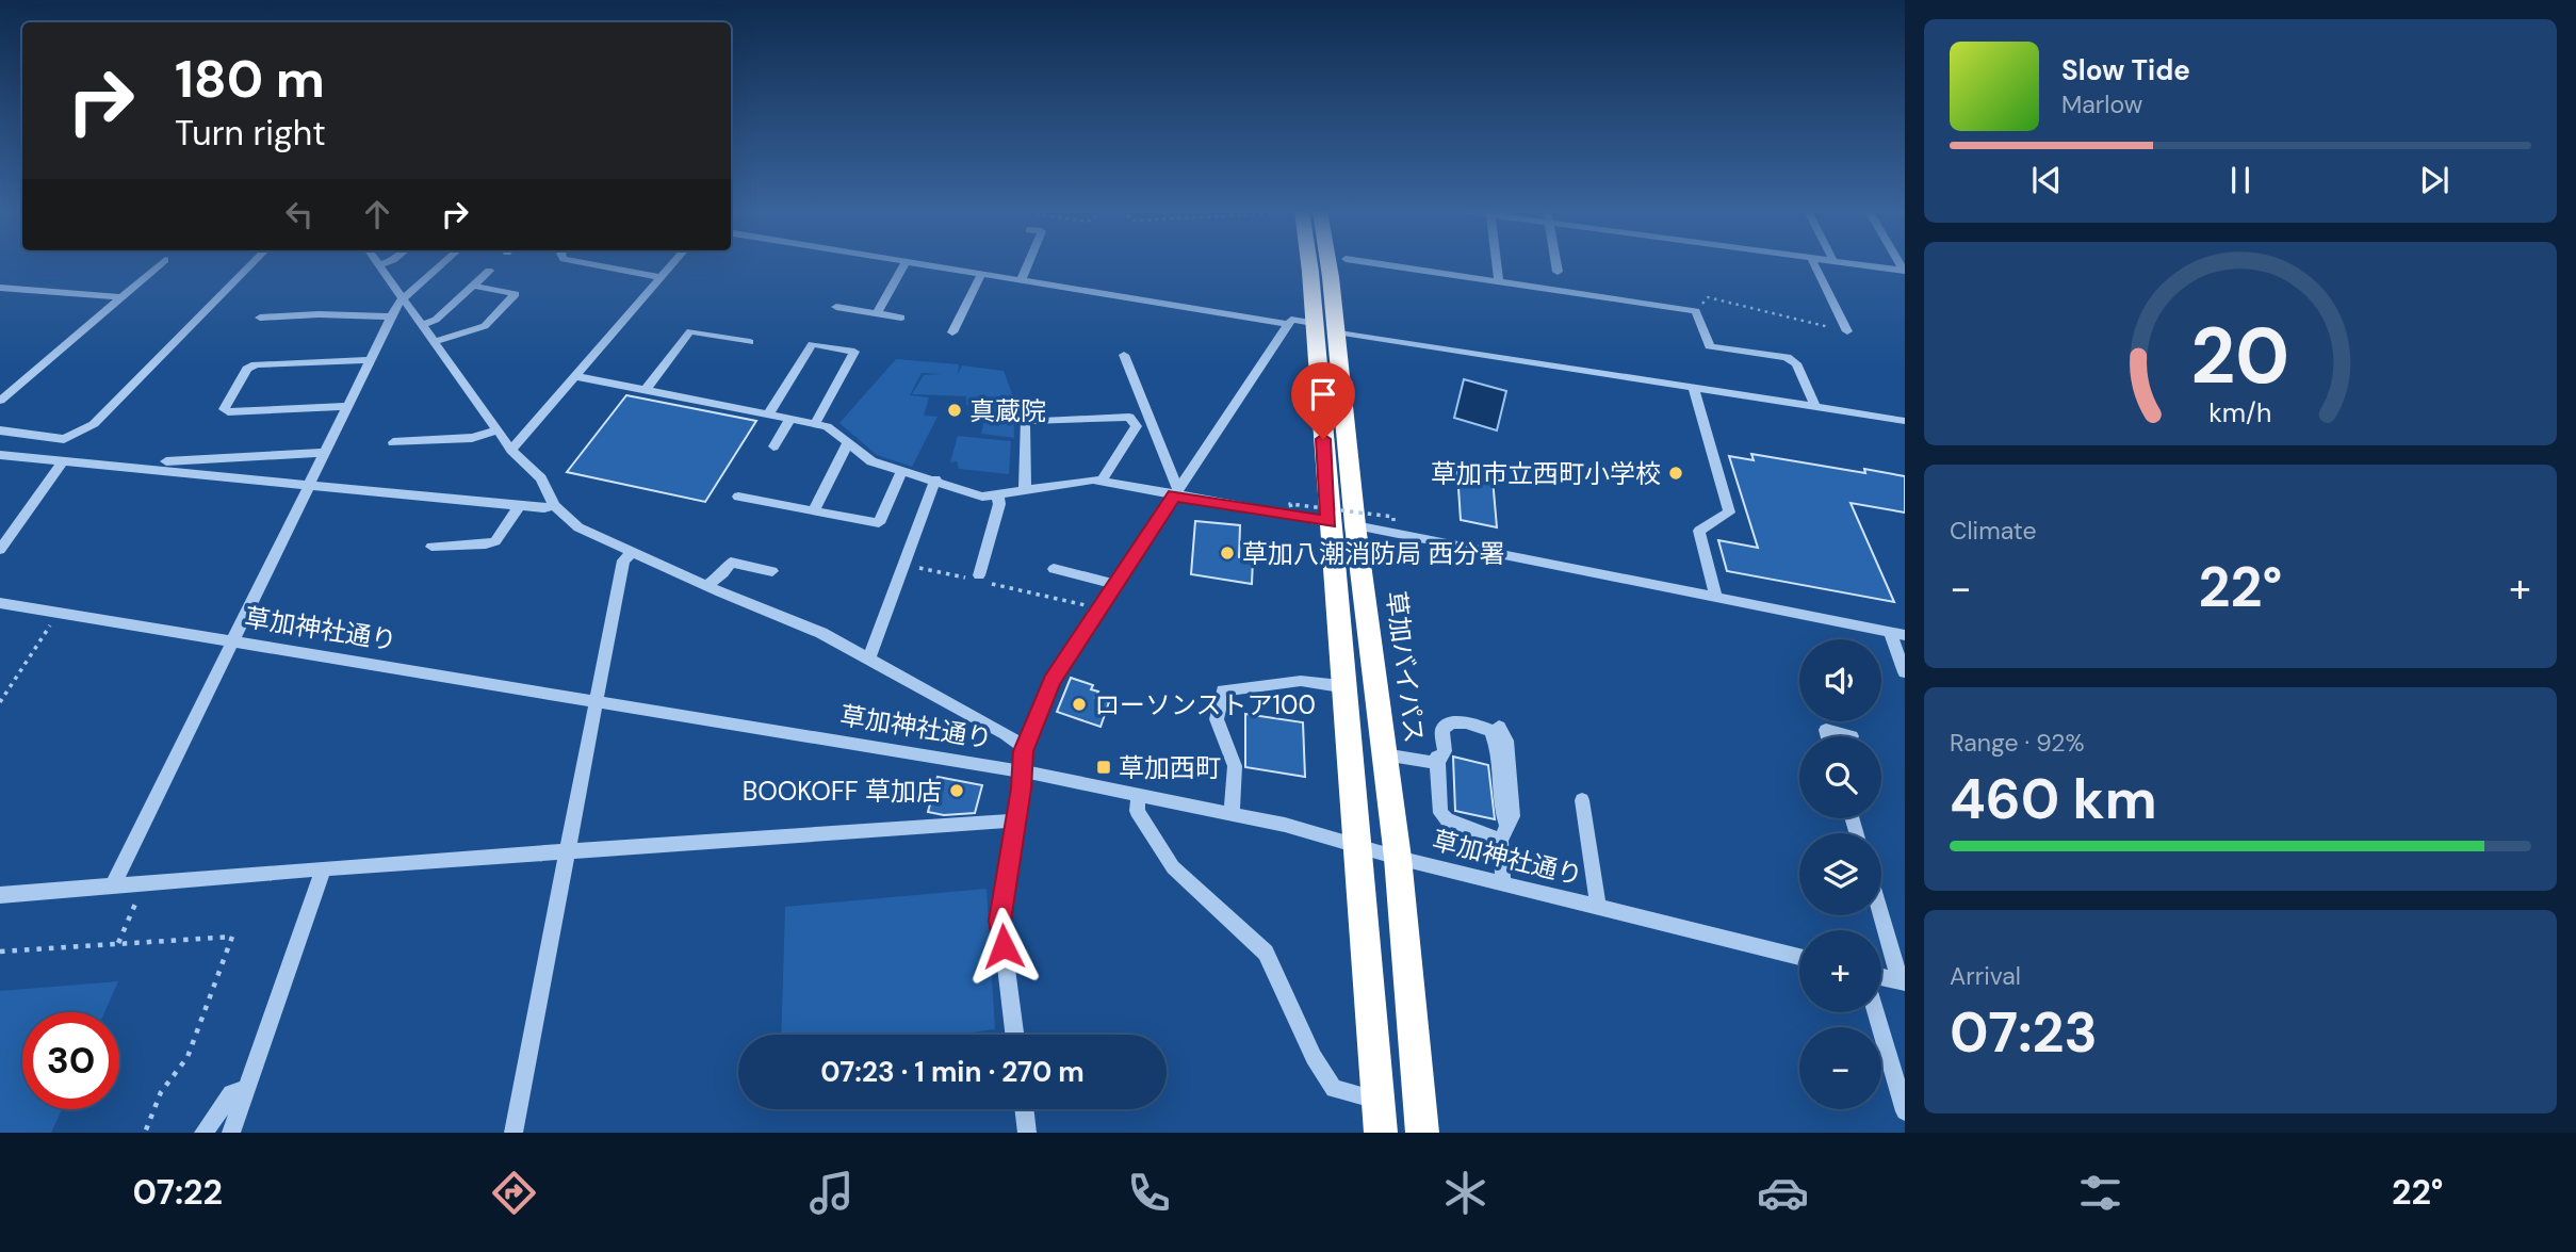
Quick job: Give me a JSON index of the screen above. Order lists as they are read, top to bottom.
{
  "streets": {
    "highway": ["草加バイパス"],
    "street": ["草加神社通り"]
  },
  "crossings": [
    ["草加神社通り", "草加バイパス"]
  ],
  "places": {
    "other": [
      "真蔵院",
      "草加市立西町小学校",
      "草加八潮消防局 西分署",
      "ローソンストア100",
      "BOOKOFF 草加店"
    ],
    "transit": ["草加西町"]
  },
  "page": {
    "turn": ["180 m", "Turn right"],
    "song": ["Slow Tide", "Marlow"],
    "tile": [
      "Climate",
      ["Range · 92%", "460 km"],
      ["Arrival", "07:23"]
    ],
    "heat": ["−", "22°", "+"],
    "map_buttons": ["+", "−"],
    "limit": "30",
    "trip": "07:23 · 1 min · 270 m",
    "tabs": ["07:22", "22°"],
    "gauge": ["20", "km/h"]
  }
}
